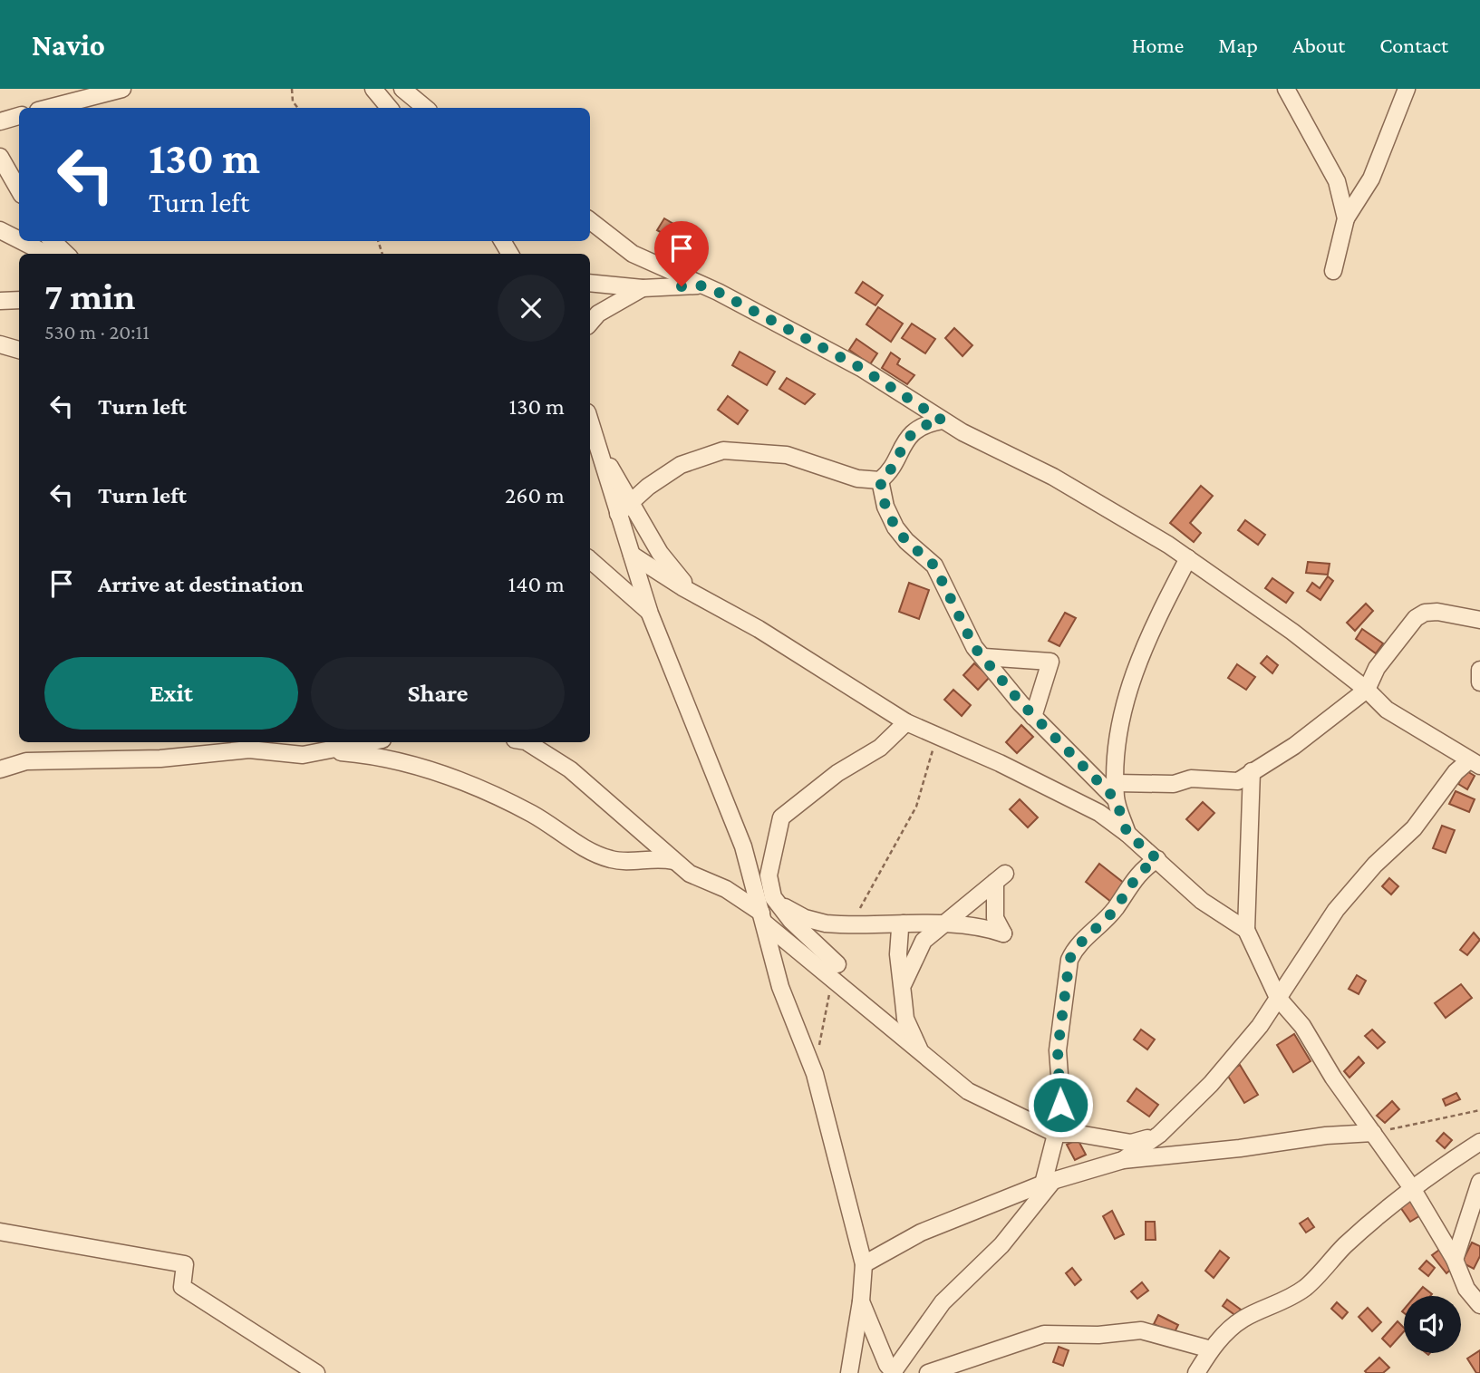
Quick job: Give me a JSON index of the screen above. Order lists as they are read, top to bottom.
{
  "page": {
    "header": "Navio",
    "nav": [
      "Home",
      "Map",
      "About",
      "Contact"
    ],
    "turn": ["130 m", "Turn left"],
    "heading": ["7 min", "530 m · 20:11"],
    "list": [
      {
        "name": "Turn left",
        "value": "130 m"
      },
      {
        "name": "Turn left",
        "value": "260 m"
      },
      {
        "name": "Arrive at destination",
        "value": "140 m"
      }
    ],
    "buttons": ["Exit", "Share"]
  }
}
